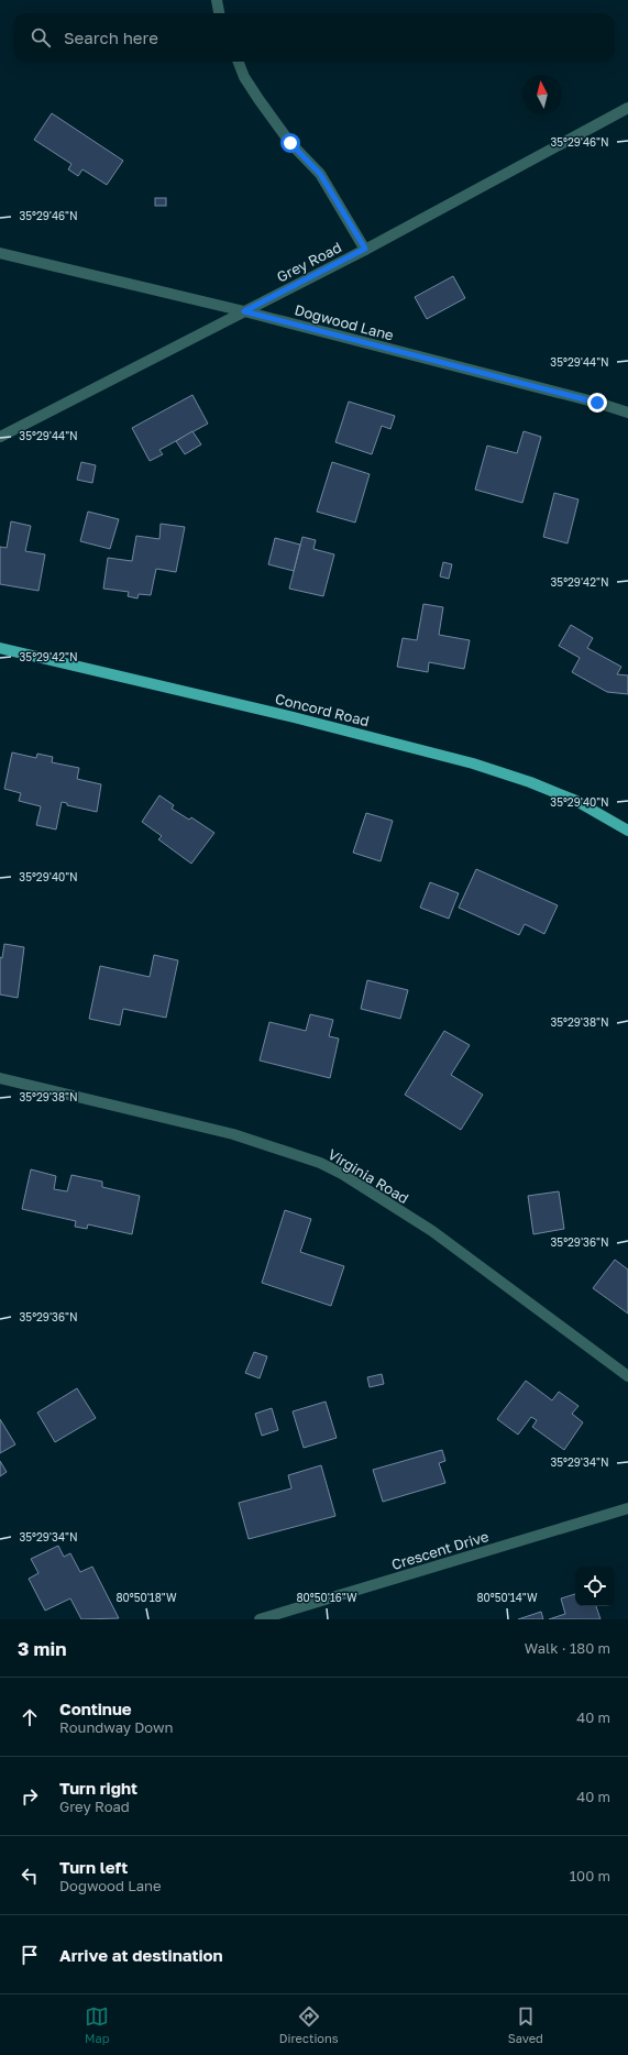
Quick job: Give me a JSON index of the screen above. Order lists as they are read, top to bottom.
{
  "streets": {
    "main road": ["Concord Road"],
    "street": [
      "Grey Road",
      "Dogwood Lane",
      "Virginia Road",
      "Crescent Drive"
    ]
  },
  "crossings": [
    ["Grey Road", "Dogwood Lane"]
  ],
  "north": "top",
  "page": {
    "search": "Search here",
    "heading": ["3 min", "Walk · 180 m"],
    "list": [
      ["Continue", "Roundway Down", "40 m"],
      ["Turn right", "Grey Road", "40 m"],
      ["Turn left", "Dogwood Lane", "100 m"],
      "Arrive at destination"
    ],
    "nav": ["Map", "Directions", "Saved"]
  },
  "coordinates": [
    "35°29'46\"N",
    "35°29'44\"N",
    "35°29'42\"N",
    "35°29'40\"N",
    "35°29'38\"N",
    "35°29'36\"N",
    "35°29'34\"N",
    "80°50'18\"W",
    "80°50'16\"W",
    "80°50'14\"W"
  ]
}
